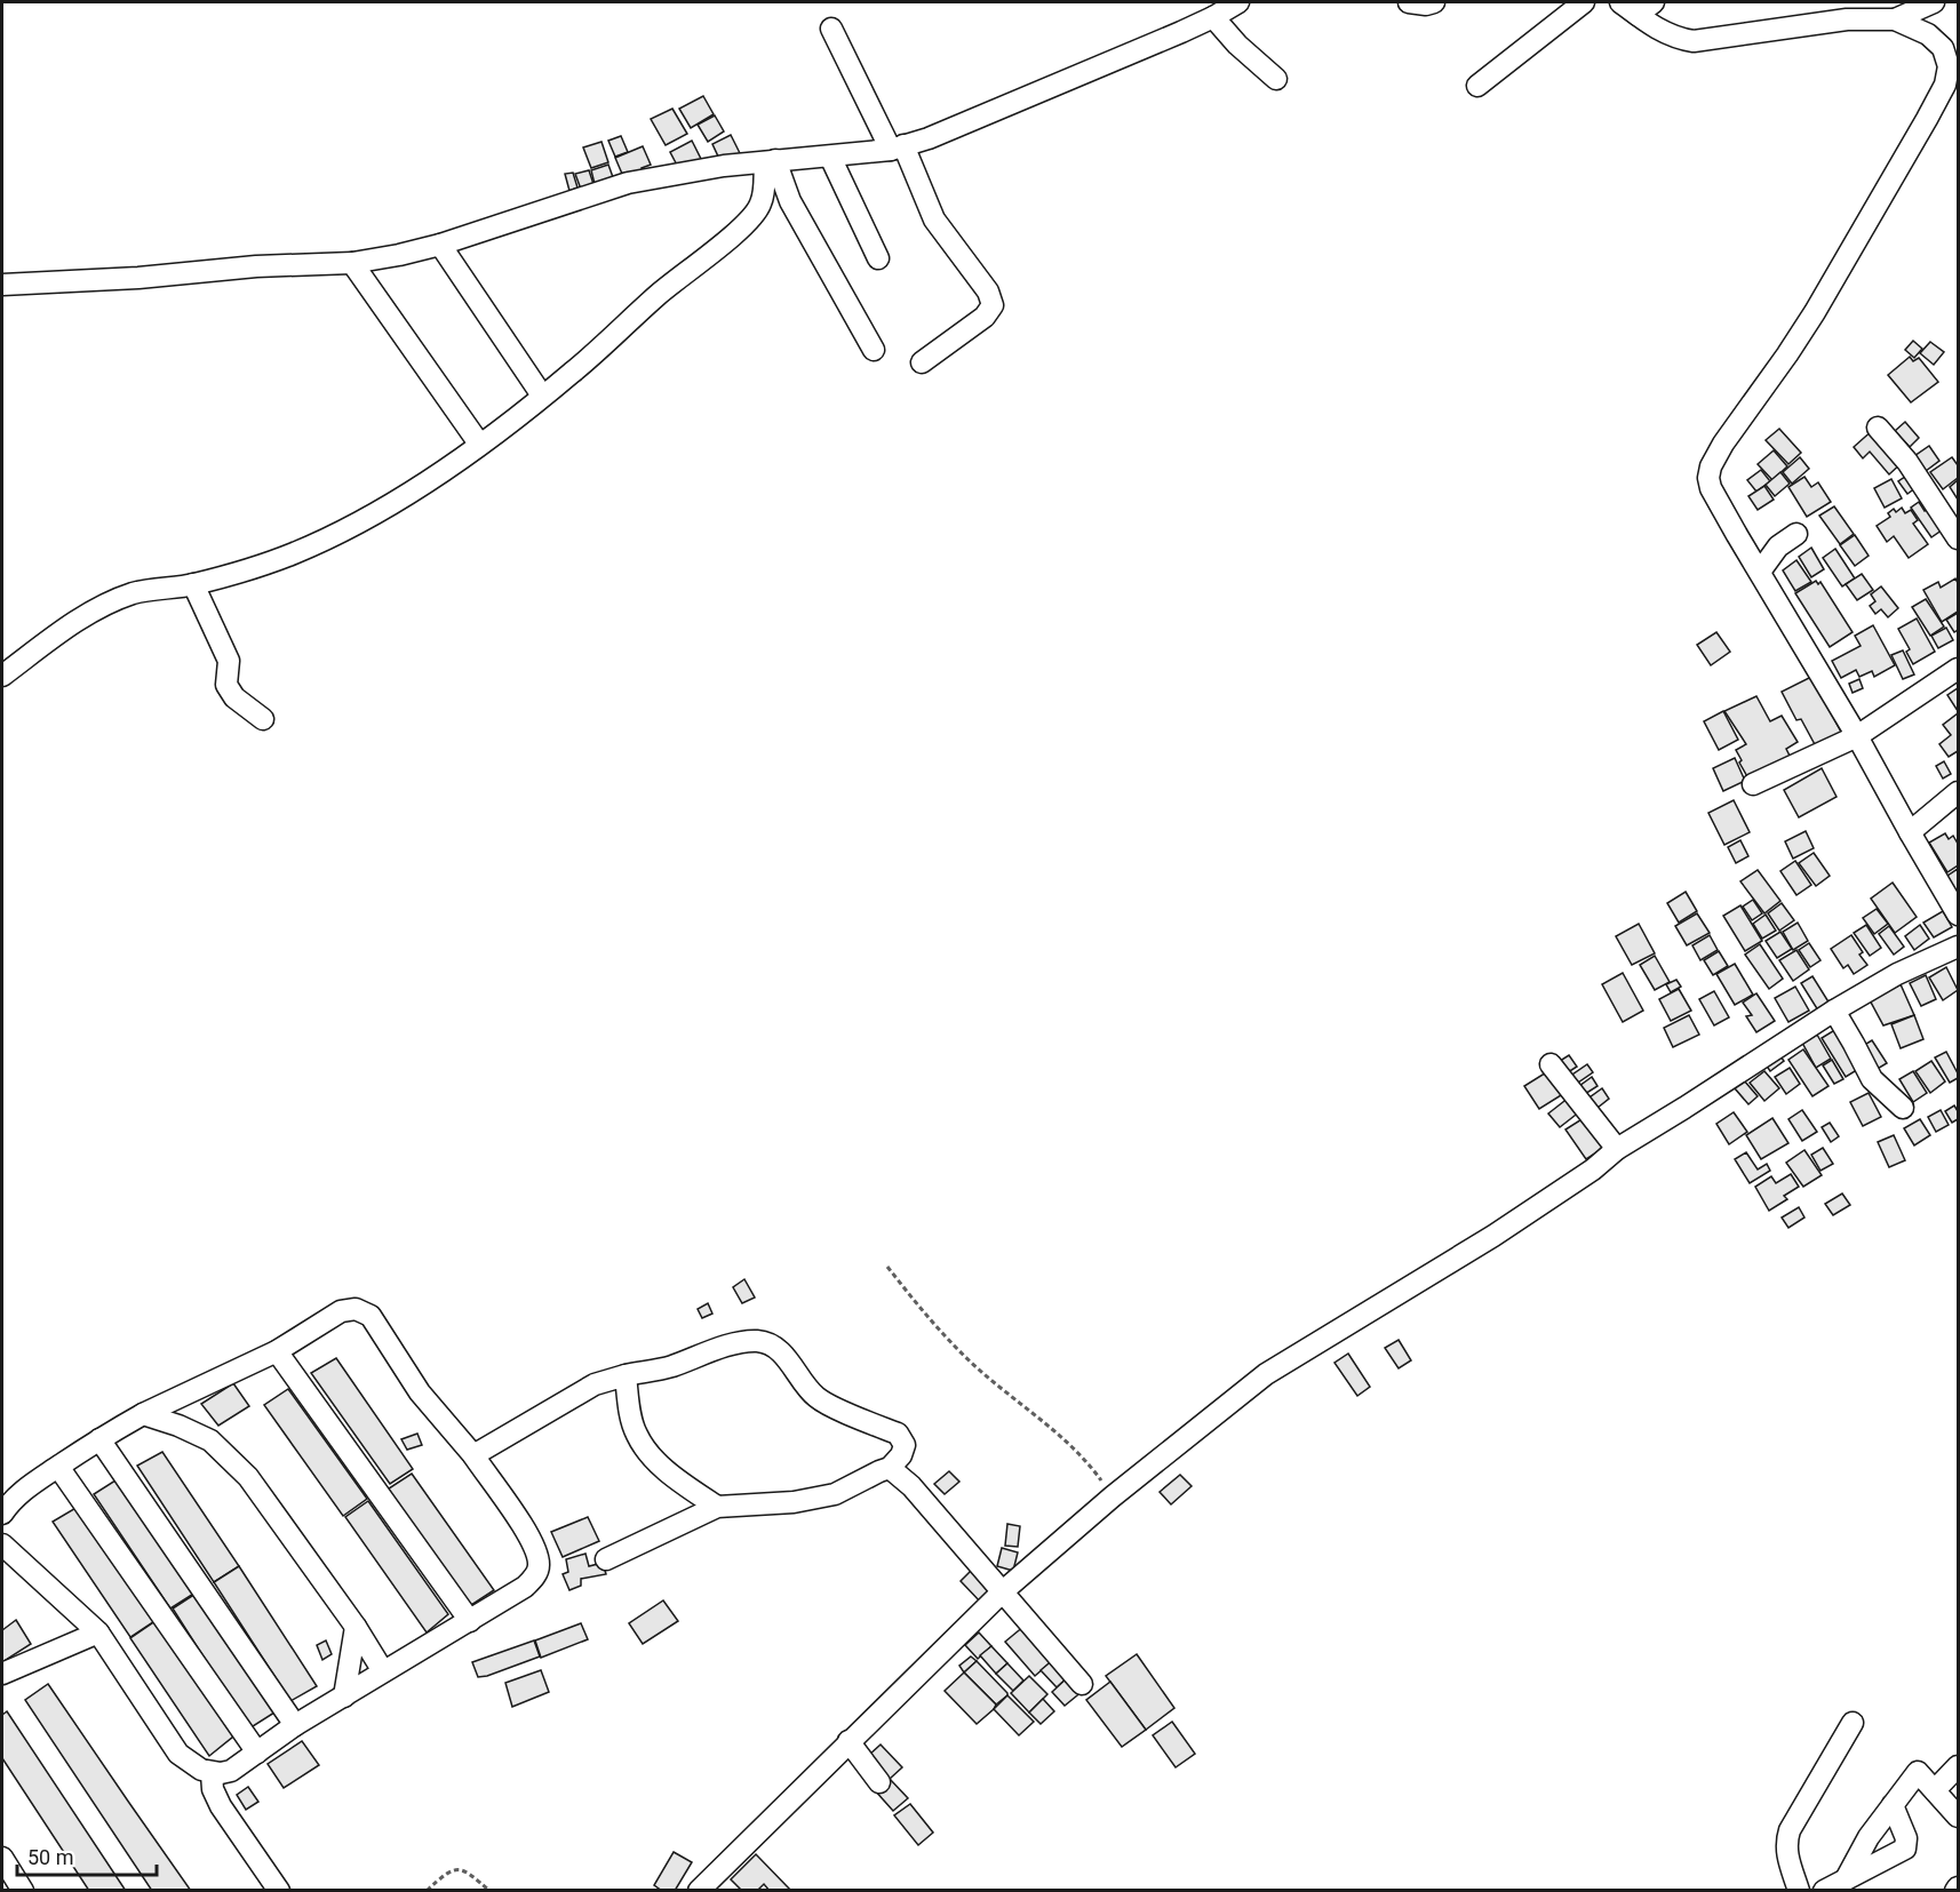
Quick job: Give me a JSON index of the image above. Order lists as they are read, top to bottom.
{
  "scale_bar": "50 m"
}
